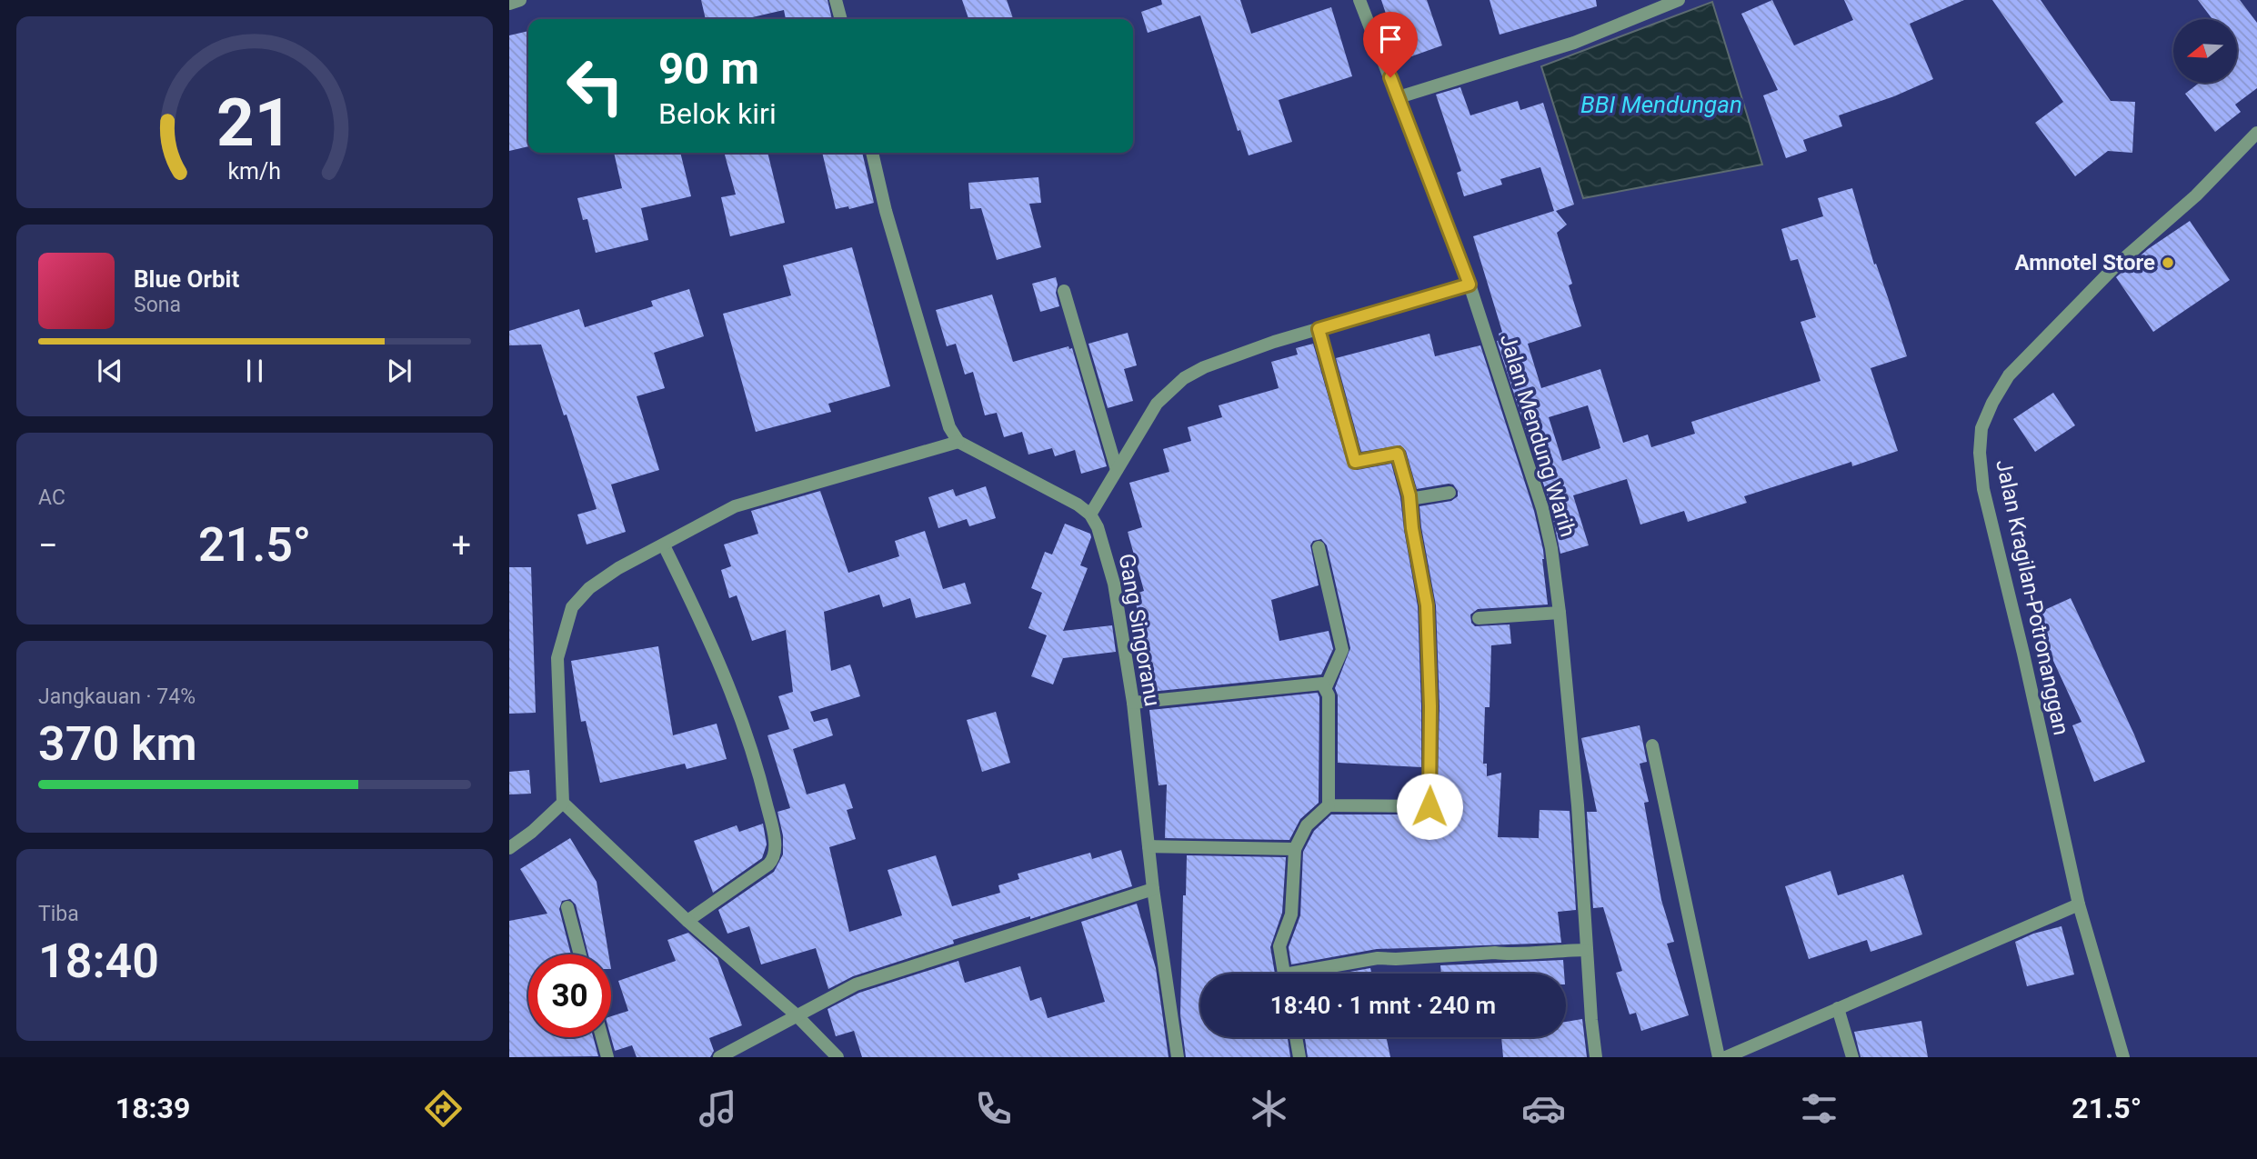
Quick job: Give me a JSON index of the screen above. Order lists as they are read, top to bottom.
{
  "streets": {
    "street": ["Jalan Mendung Warih", "Jalan Kragilan-Potronanggan", "Gang Singoranu"]
  },
  "water": ["BBI Mendungan"],
  "places": ["Amnotel Store"],
  "north": "left",
  "page": {
    "turn": ["90 m", "Belok kiri"],
    "song": ["Blue Orbit", "Sona"],
    "tile": [
      "AC",
      ["Jangkauan · 74%", "370 km"],
      ["Tiba", "18:40"]
    ],
    "heat": ["−", "21.5°", "+"],
    "limit": "30",
    "trip": "18:40 · 1 mnt · 240 m",
    "tabs": ["18:39", "21.5°"],
    "gauge": ["21", "km/h"]
  }
}
